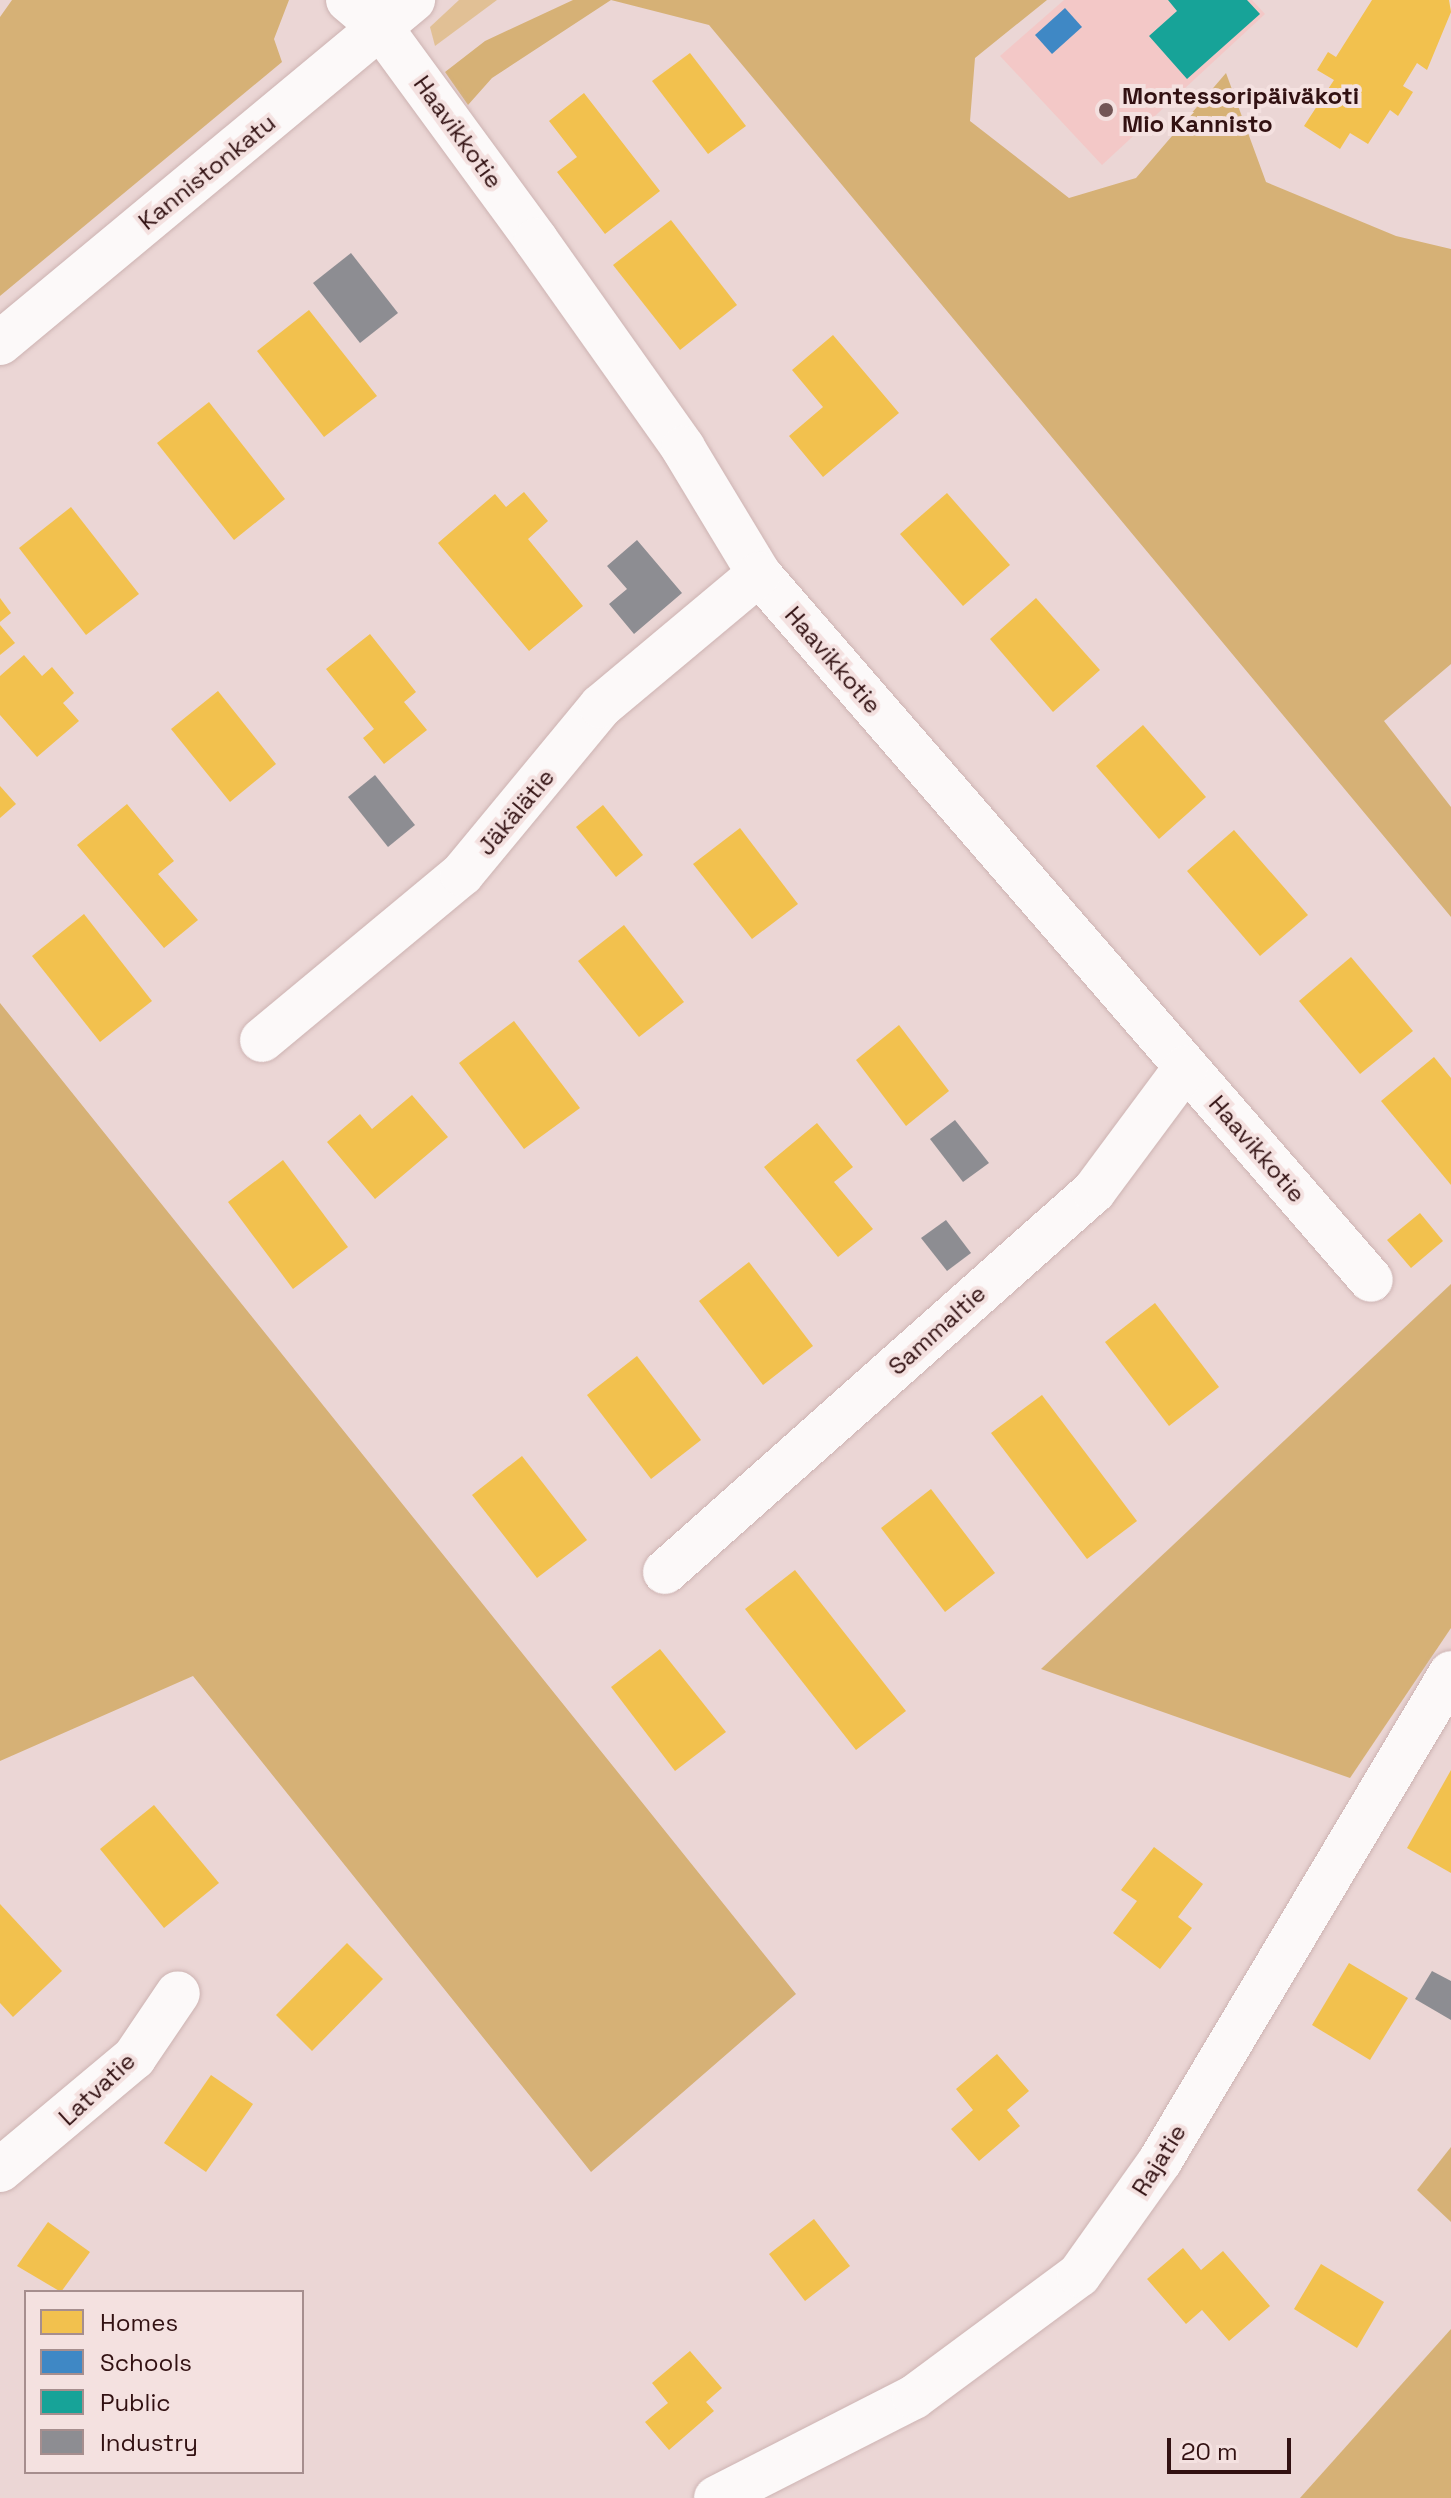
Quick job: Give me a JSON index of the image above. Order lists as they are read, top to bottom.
{
  "streets": {
    "street": [
      "Haavikkotie",
      "Kannistonkatu",
      "Jäkälätie",
      "Sammaltie",
      "Latvatie",
      "Rajatie"
    ]
  },
  "crossings": [
    ["Haavikkotie", "Kannistonkatu"],
    ["Haavikkotie", "Jäkälätie"],
    ["Haavikkotie", "Sammaltie"]
  ],
  "places": ["Montessoripäiväkoti Mio Kannisto"],
  "legend": [
    "Homes",
    "Schools",
    "Public",
    "Industry"
  ],
  "scale_bar": "20 m"
}
